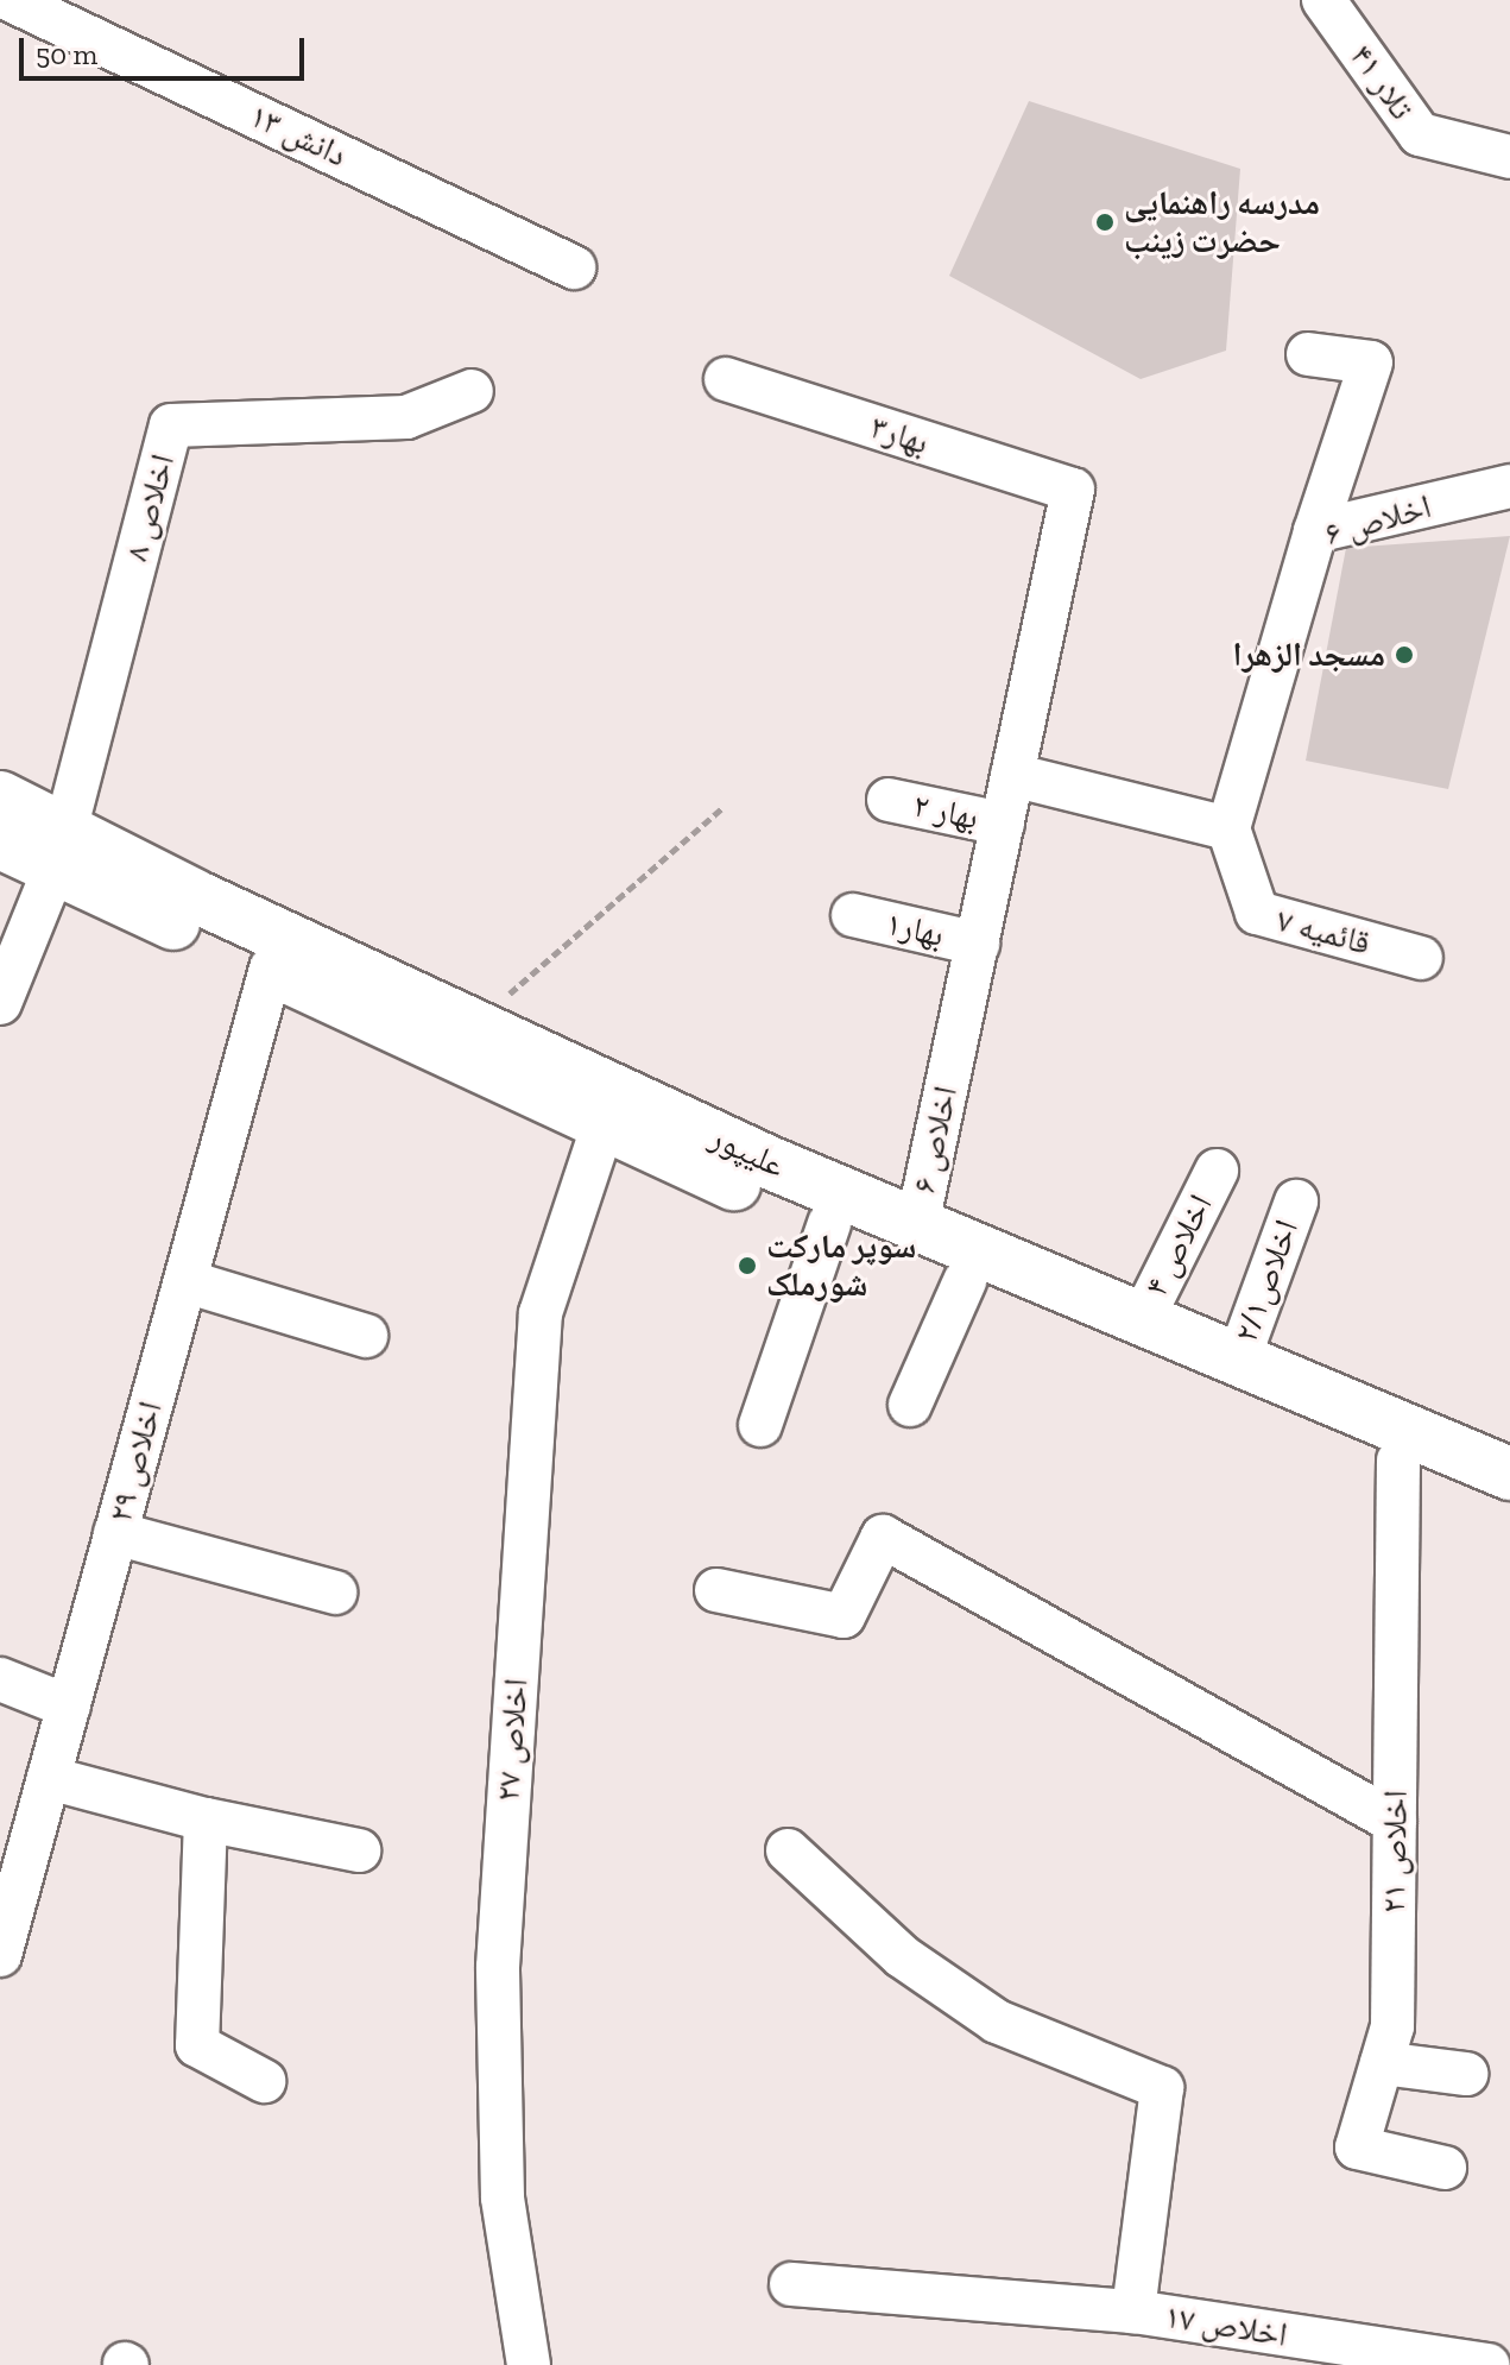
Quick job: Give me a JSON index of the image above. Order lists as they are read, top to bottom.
{
  "streets": {
    "main road": ["علیپور"],
    "street": [
      "تلار ۴۱",
      "دانش ۱۳",
      "بهار۳",
      "اخلاص ۸",
      "اخلاص ۶",
      "بهار ۲",
      "بهار۱",
      "قائمیه ۷",
      "اخلاص ۴",
      "اخلاص۲/۱",
      "اخلاص ۲۹",
      "اخلاص ۲۷",
      "اخلاص ۲۱",
      "اخلاص ۱۷"
    ]
  },
  "crossings": [
    ["بهار۳", "اخلاص ۶"],
    ["اخلاص ۸", "علیپور"],
    ["اخلاص ۶", "بهار ۲"],
    ["اخلاص ۶", "بهار۱"],
    ["اخلاص ۶", "قائمیه ۷"],
    ["اخلاص ۶", "علیپور"],
    ["علیپور", "اخلاص ۴"],
    ["علیپور", "اخلاص۲/۱"],
    ["علیپور", "اخلاص ۲۹"],
    ["علیپور", "اخلاص ۲۷"],
    ["علیپور", "اخلاص ۲۱"]
  ],
  "places": ["مدرسه راهنمایی حضرت زینب", "مسجد الزهرا", "سوپر مارکت شورملک"],
  "scale_bar": "50 m"
}
